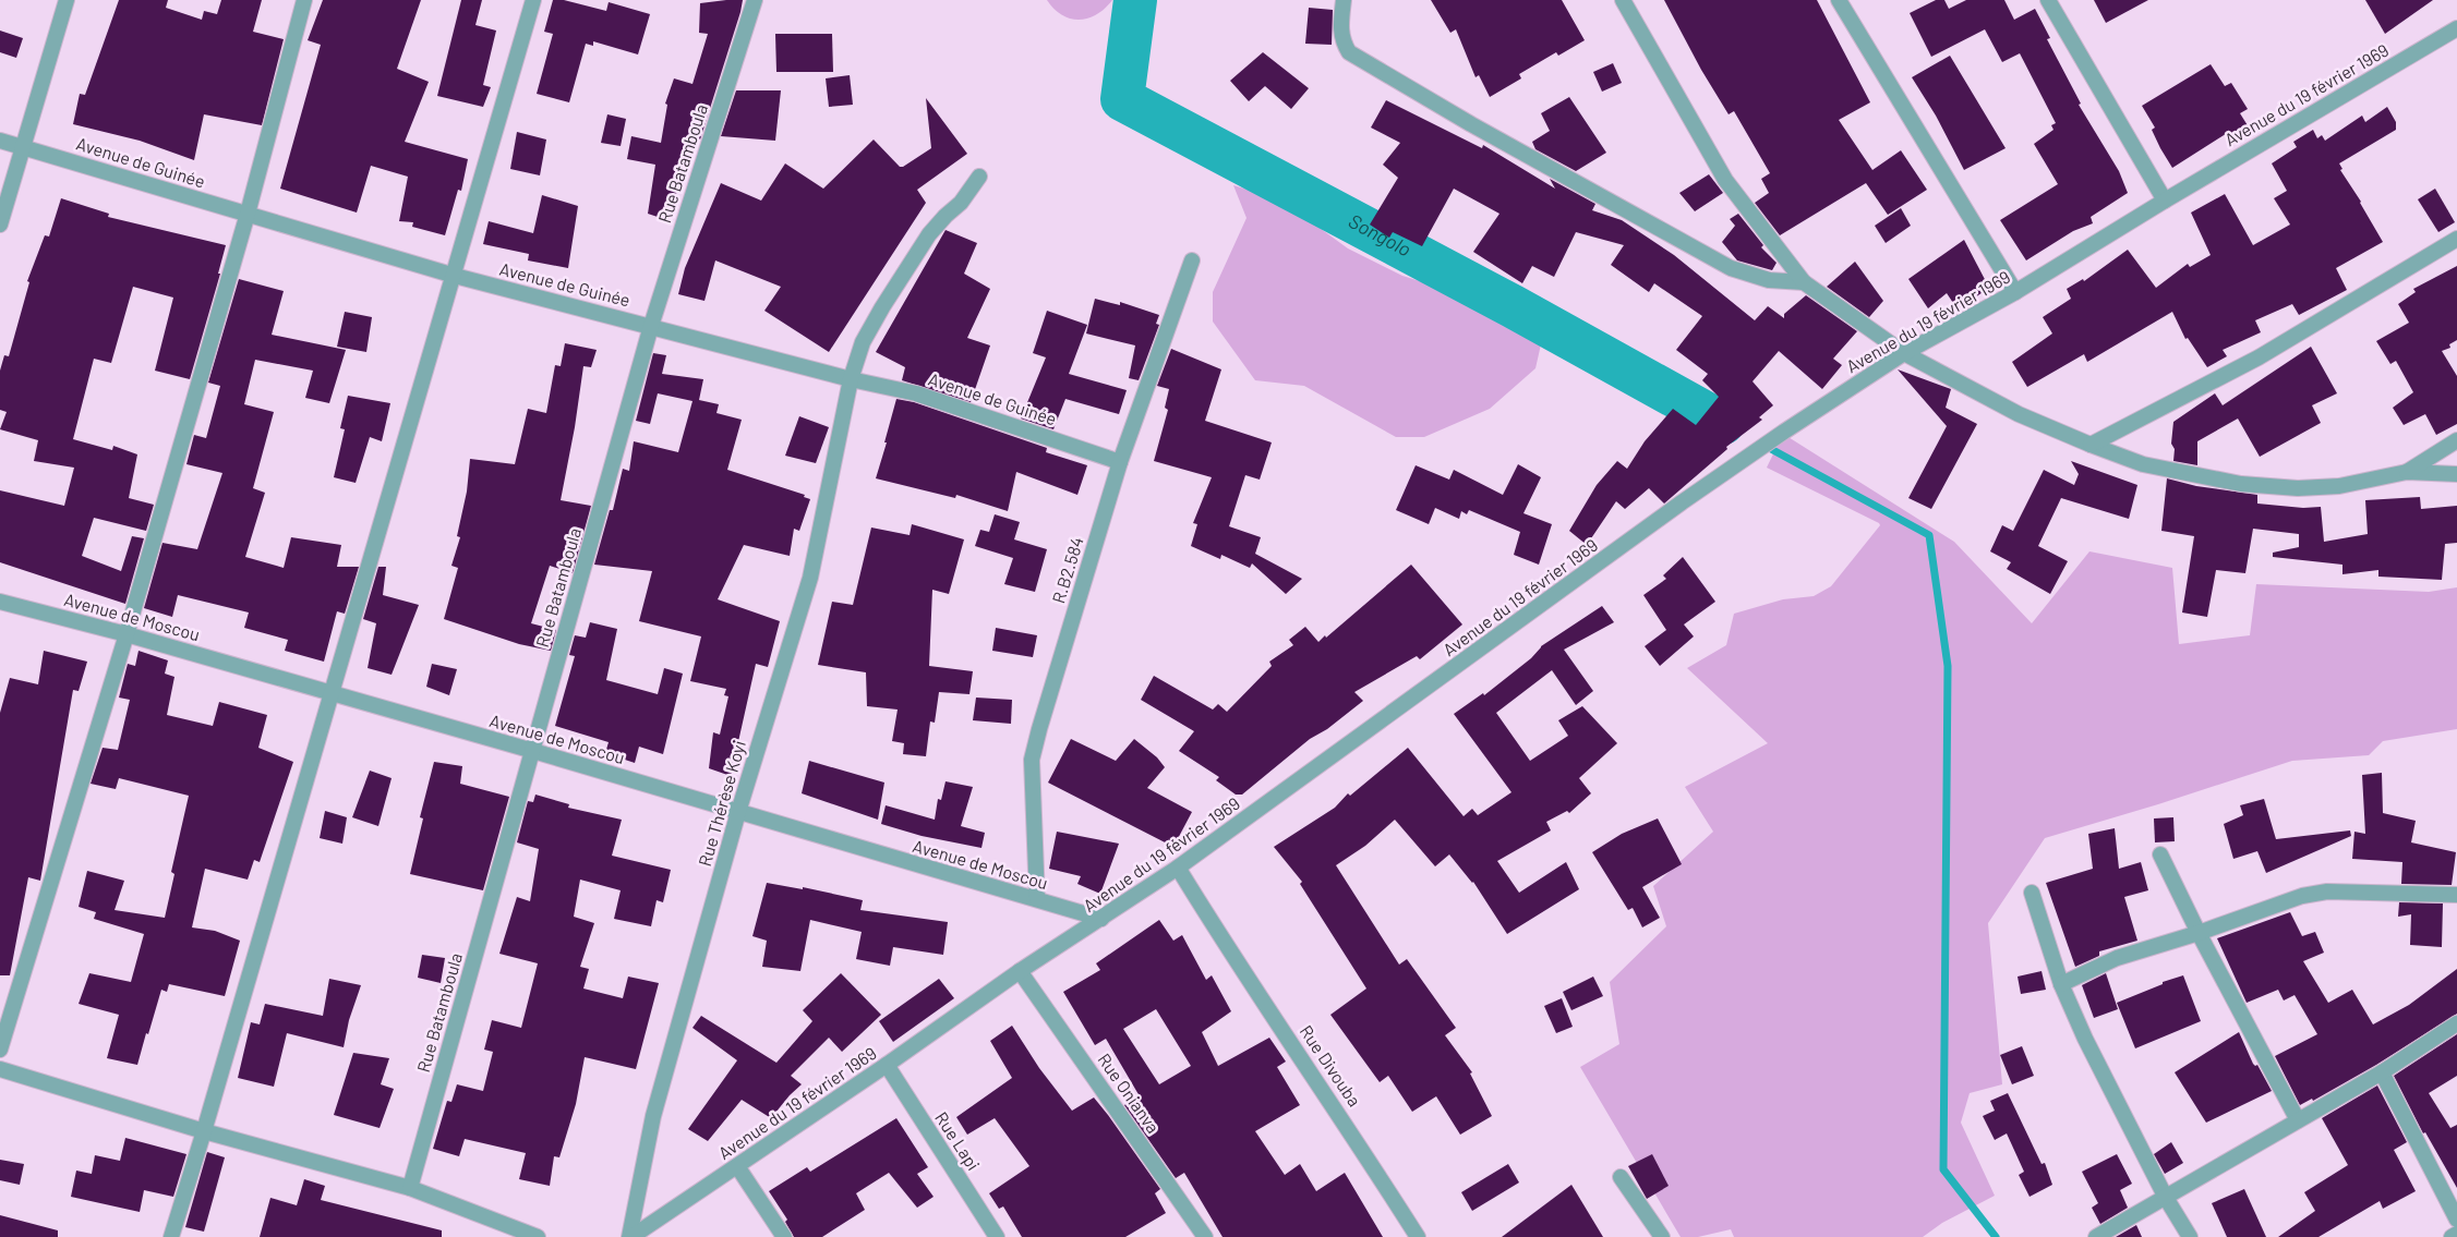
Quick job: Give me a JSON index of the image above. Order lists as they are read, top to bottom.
{
  "streets": {
    "street": [
      "Avenue du 19 février 1969",
      "Avenue de Guinée",
      "Rue Batamboula",
      "R.B2.584",
      "Avenue de Moscou",
      "Rue Thérèse Koyi",
      "Rue Divouba",
      "Rue Onianva",
      "Rue Lapi"
    ]
  },
  "crossings": [
    ["Avenue du 19 février 1969", "Avenue de Moscou"],
    ["Avenue du 19 février 1969", "Rue Thérèse Koyi"],
    ["Avenue du 19 février 1969", "Rue Divouba"],
    ["Avenue du 19 février 1969", "Rue Onianva"],
    ["Avenue du 19 février 1969", "Rue Lapi"],
    ["Avenue de Guinée", "Rue Batamboula"],
    ["Avenue de Guinée", "R.B2.584"],
    ["Avenue de Guinée", "Rue Thérèse Koyi"],
    ["Rue Batamboula", "Avenue de Moscou"],
    ["R.B2.584", "Avenue de Moscou"],
    ["Avenue de Moscou", "Rue Thérèse Koyi"]
  ],
  "water": ["Songolo"]
}
